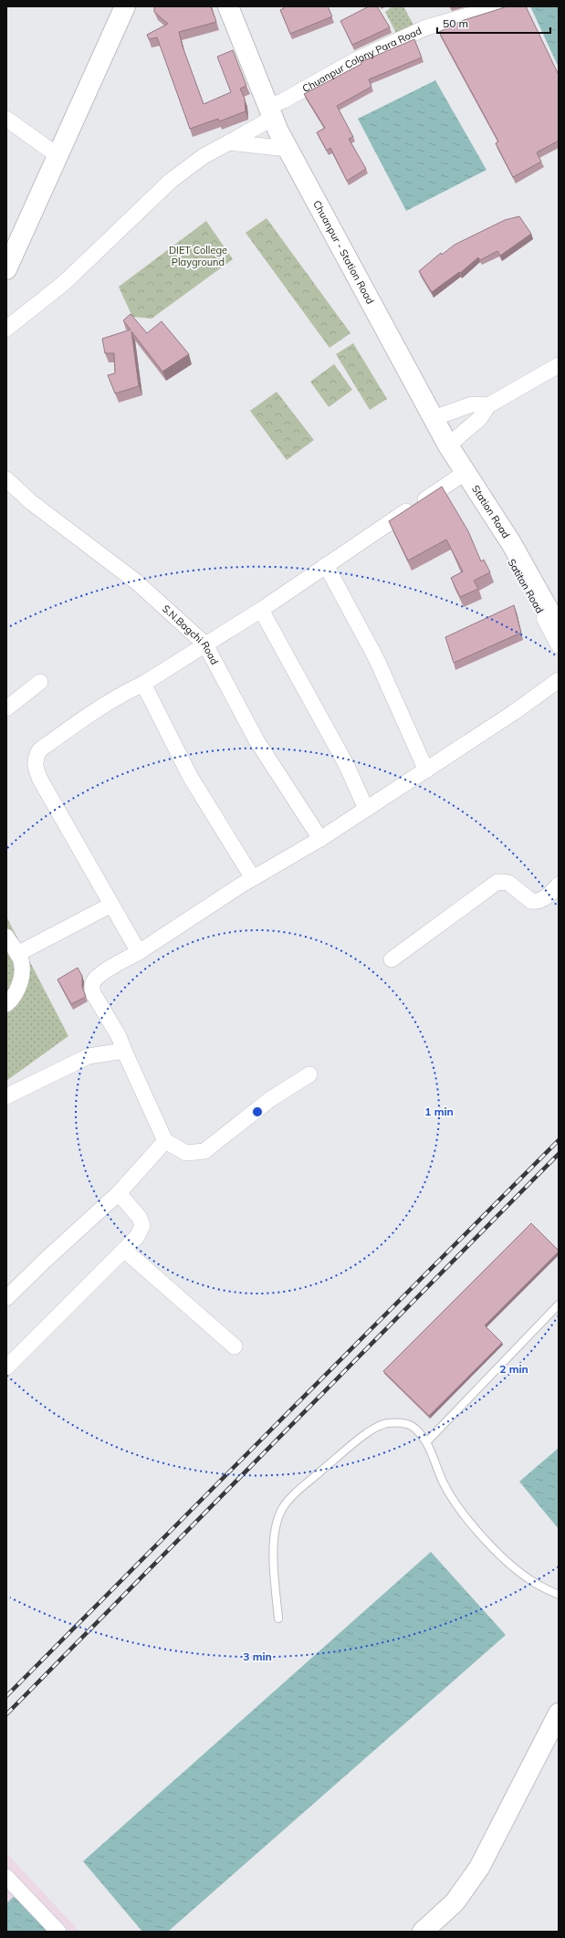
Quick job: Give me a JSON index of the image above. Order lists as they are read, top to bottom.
{
  "streets": {
    "street": [
      "Chuanpur Colony Para Road",
      "Chuanpur - Station Road",
      "Station Road",
      "Satiton Road",
      "S.N.Bagchi Road"
    ]
  },
  "crossings": [
    ["Chuanpur Colony Para Road", "Chuanpur - Station Road"],
    ["Chuanpur - Station Road", "Station Road"],
    ["Chuanpur - Station Road", "Satiton Road"],
    ["Station Road", "Satiton Road"]
  ],
  "parks": ["DIET College Playground"],
  "scale_bar": "50 m",
  "rings": ["1 min", "2 min", "3 min"]
}
